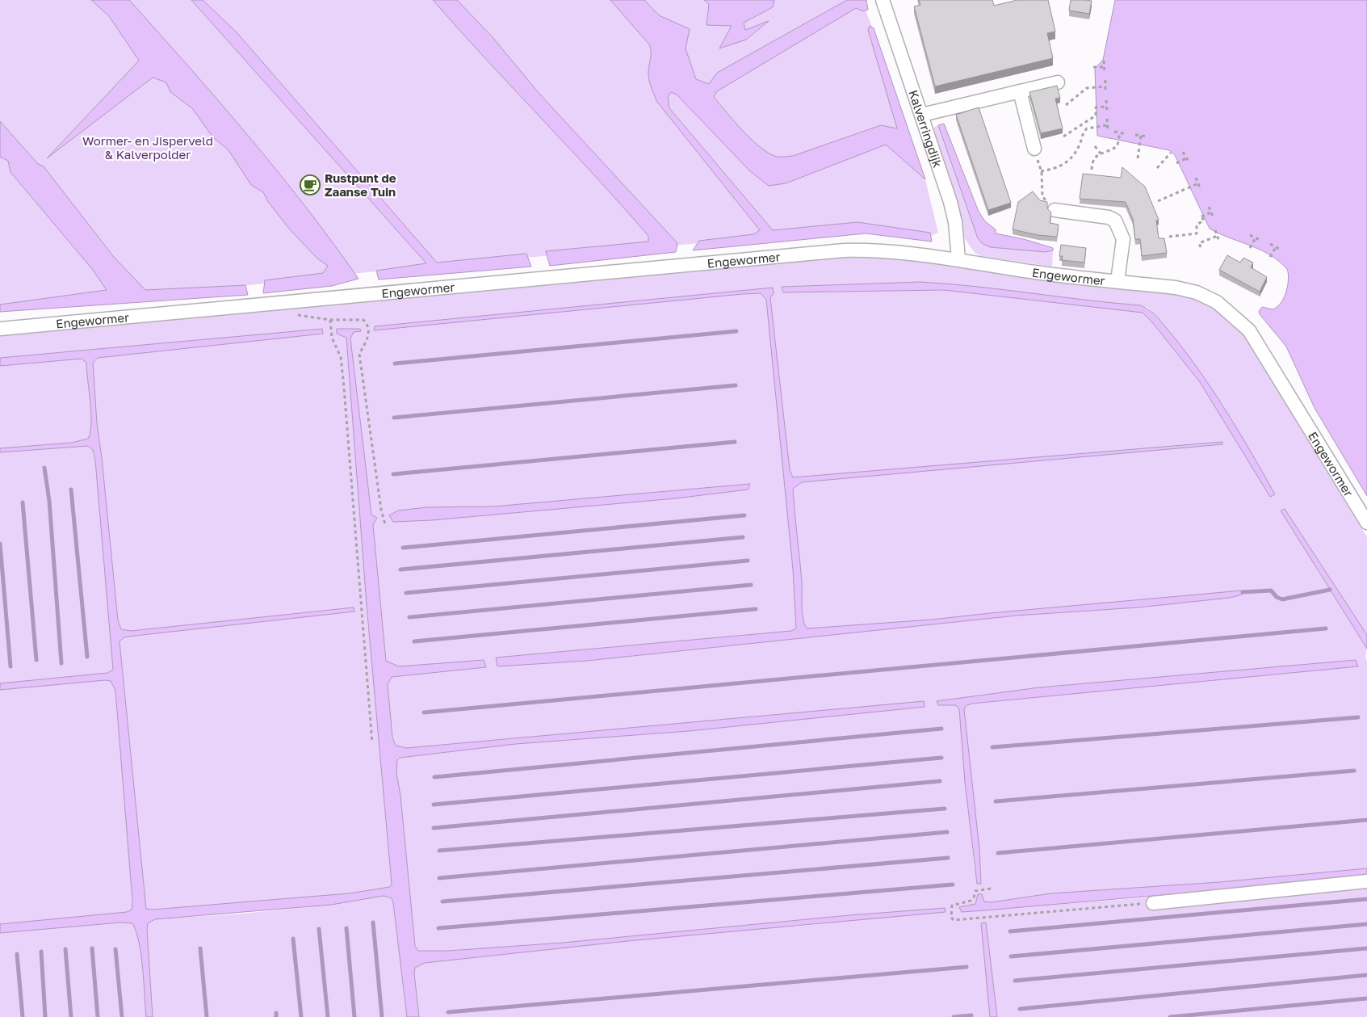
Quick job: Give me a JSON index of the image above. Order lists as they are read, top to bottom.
{
  "streets": {
    "street": ["Kalverringdijk", "Engewormer"]
  },
  "crossings": [
    ["Kalverringdijk", "Engewormer"]
  ],
  "parks": ["Wormer- en Jisperveld & Kalverpolder"],
  "places": {
    "cafe": ["Rustpunt de Zaanse Tuin"]
  }
}
